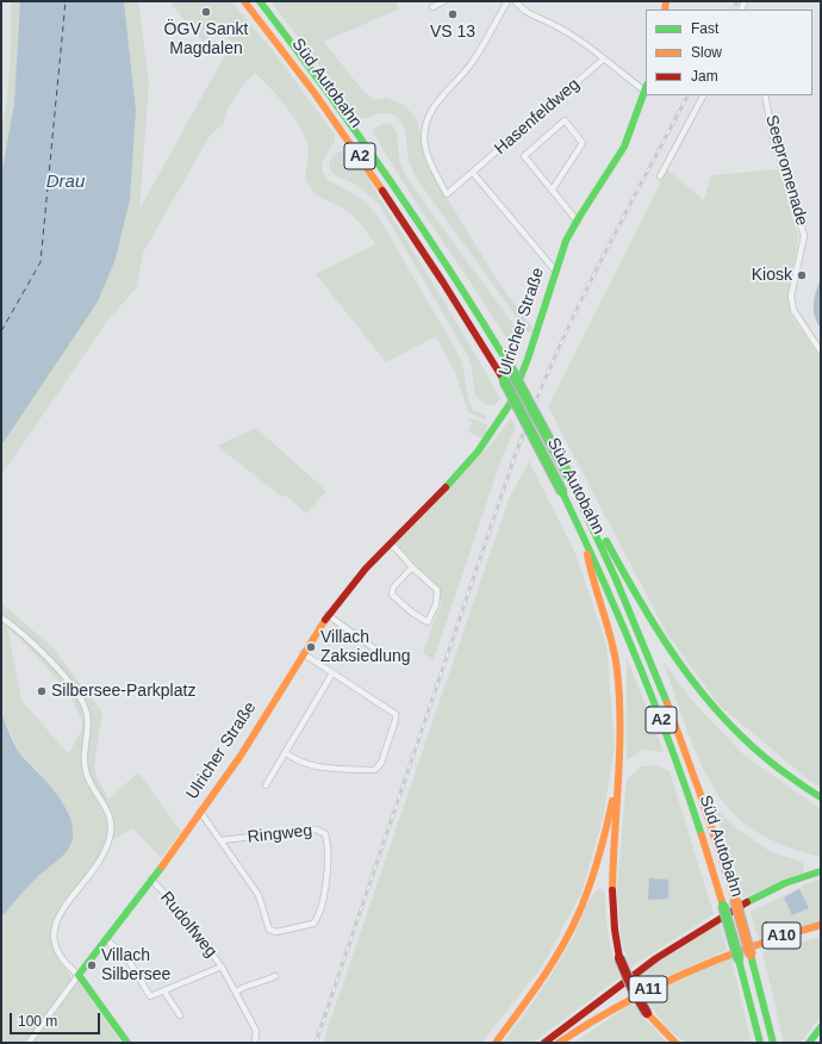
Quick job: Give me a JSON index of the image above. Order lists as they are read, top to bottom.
{
  "streets": {
    "main road": [
      "Süd Autobahn",
      "A2",
      "Ulricher Straße",
      "A10",
      "A11"
    ],
    "street": [
      "Hasenfeldweg",
      "Seepromenade",
      "Ringweg",
      "Rudolfweg"
    ]
  },
  "crossings": [
    ["Süd Autobahn", "A10"],
    ["Süd Autobahn", "A11"],
    ["Ulricher Straße", "Ringweg"],
    ["Ulricher Straße", "Rudolfweg"],
    ["A10", "A11"]
  ],
  "water": ["Drau"],
  "places": [
    "ÖGV Sankt Magdalen",
    "VS 13",
    "Kiosk",
    "Villach Zaksiedlung",
    "Silbersee-Parkplatz",
    "Villach Silbersee"
  ],
  "legend": ["Fast", "Slow", "Jam"],
  "scale_bar": "100 m"
}
